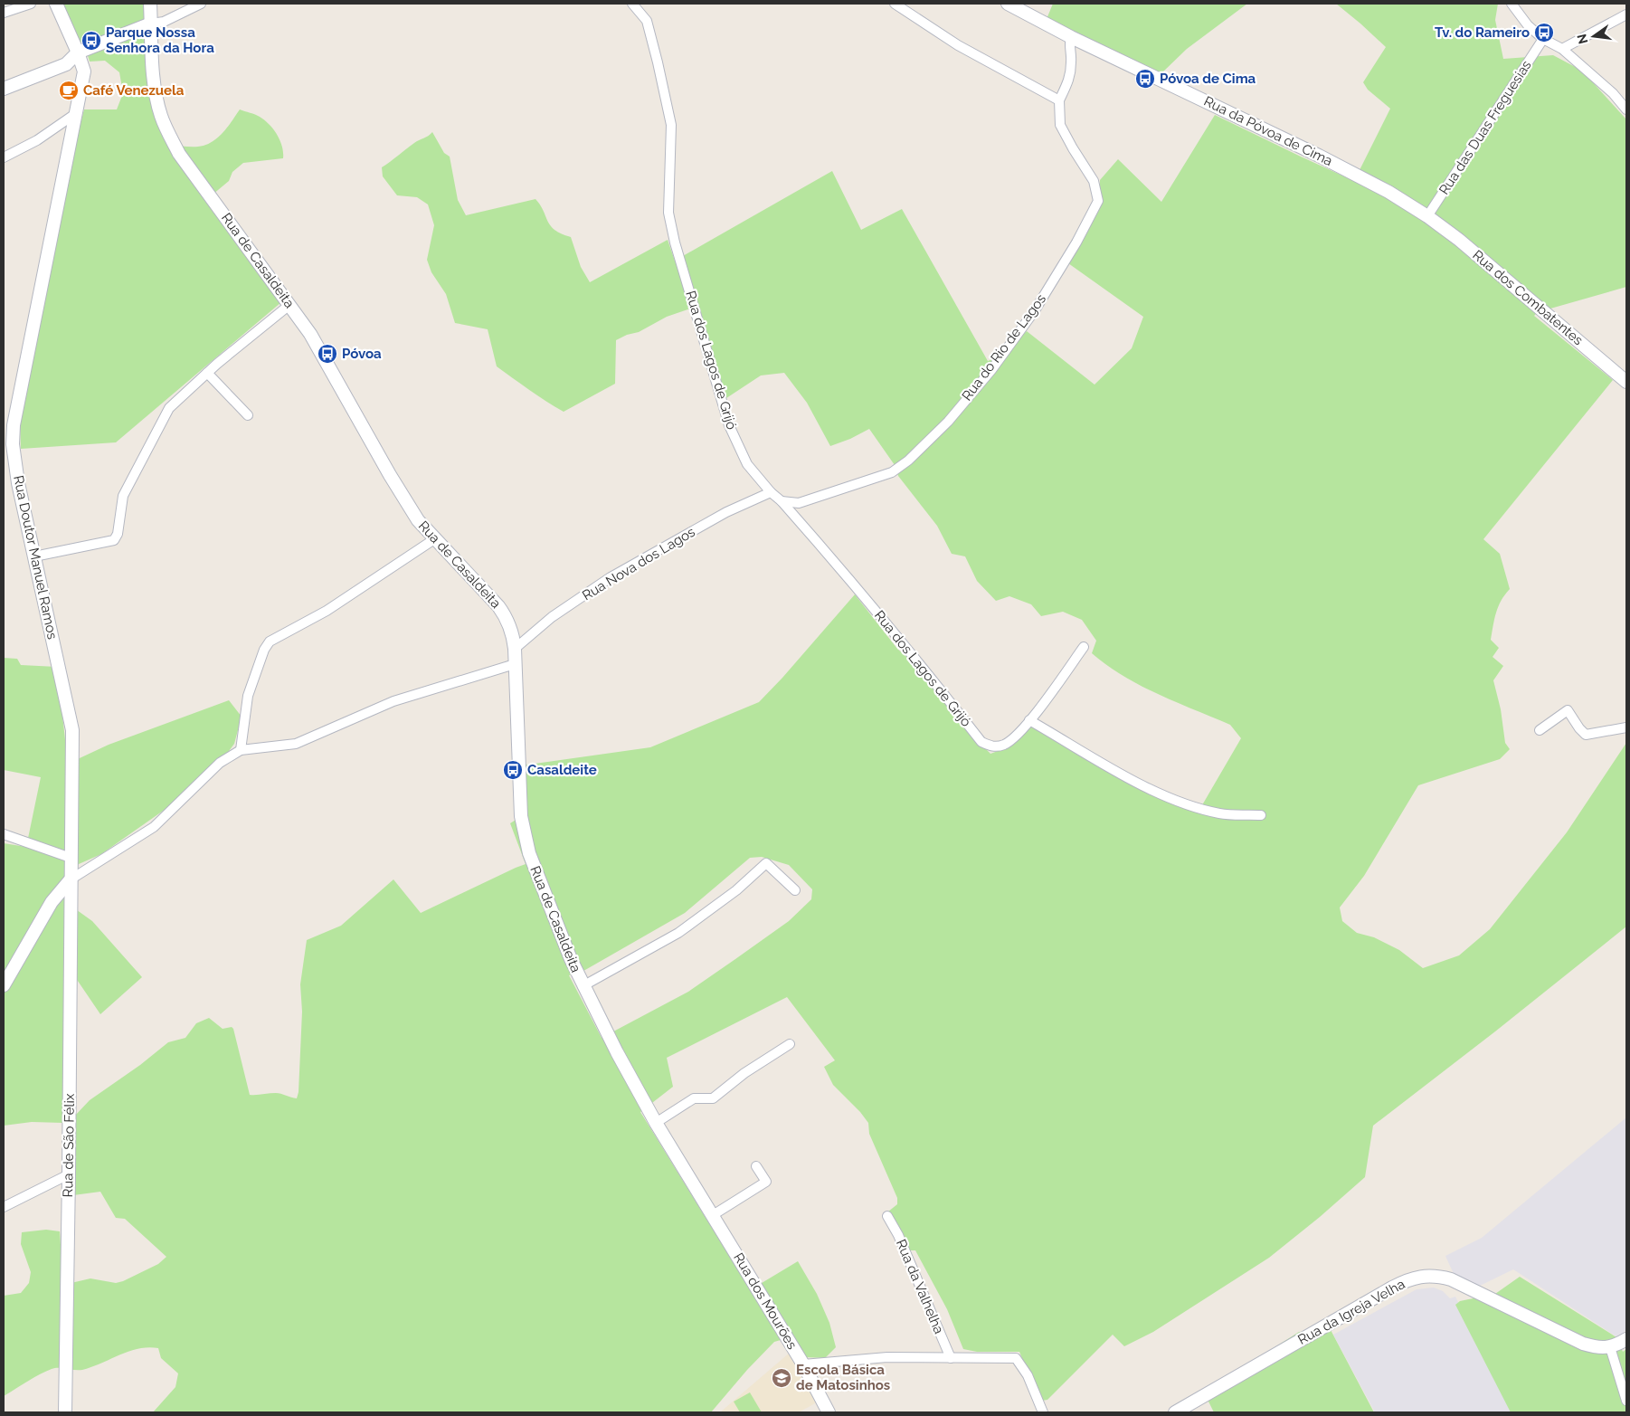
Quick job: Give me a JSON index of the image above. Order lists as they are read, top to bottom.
{
  "streets": {
    "street": [
      "Rua das Duas Freguesias",
      "Rua da Póvoa de Cima",
      "Rua de Casaldeita",
      "Rua dos Combatentes",
      "Rua do Rio de Lagos",
      "Rua dos Lagos de Grijó",
      "Rua Doutor Manuel Ramos",
      "Rua Nova dos Lagos",
      "Rua de São Félix",
      "Rua da Valhelha",
      "Rua dos Mourões",
      "Rua da Igreja Velha"
    ]
  },
  "crossings": [
    ["Rua das Duas Freguesias", "Rua da Póvoa de Cima"],
    ["Rua das Duas Freguesias", "Rua dos Combatentes"],
    ["Rua da Póvoa de Cima", "Rua dos Combatentes"],
    ["Rua da Póvoa de Cima", "Rua do Rio de Lagos"],
    ["Rua de Casaldeita", "Rua Nova dos Lagos"],
    ["Rua de Casaldeita", "Rua dos Mourões"],
    ["Rua do Rio de Lagos", "Rua dos Lagos de Grijó"],
    ["Rua dos Lagos de Grijó", "Rua Nova dos Lagos"],
    ["Rua Doutor Manuel Ramos", "Rua de São Félix"]
  ],
  "places": {
    "bus stop": [
      "Tv. do Rameiro",
      "Parque Nossa Senhora da Hora",
      "Póvoa de Cima",
      "Póvoa",
      "Casaldeite"
    ],
    "cafe": ["Café Venezuela"],
    "school or university": ["Escola Básica de Matosinhos"]
  },
  "north": "left"
}
